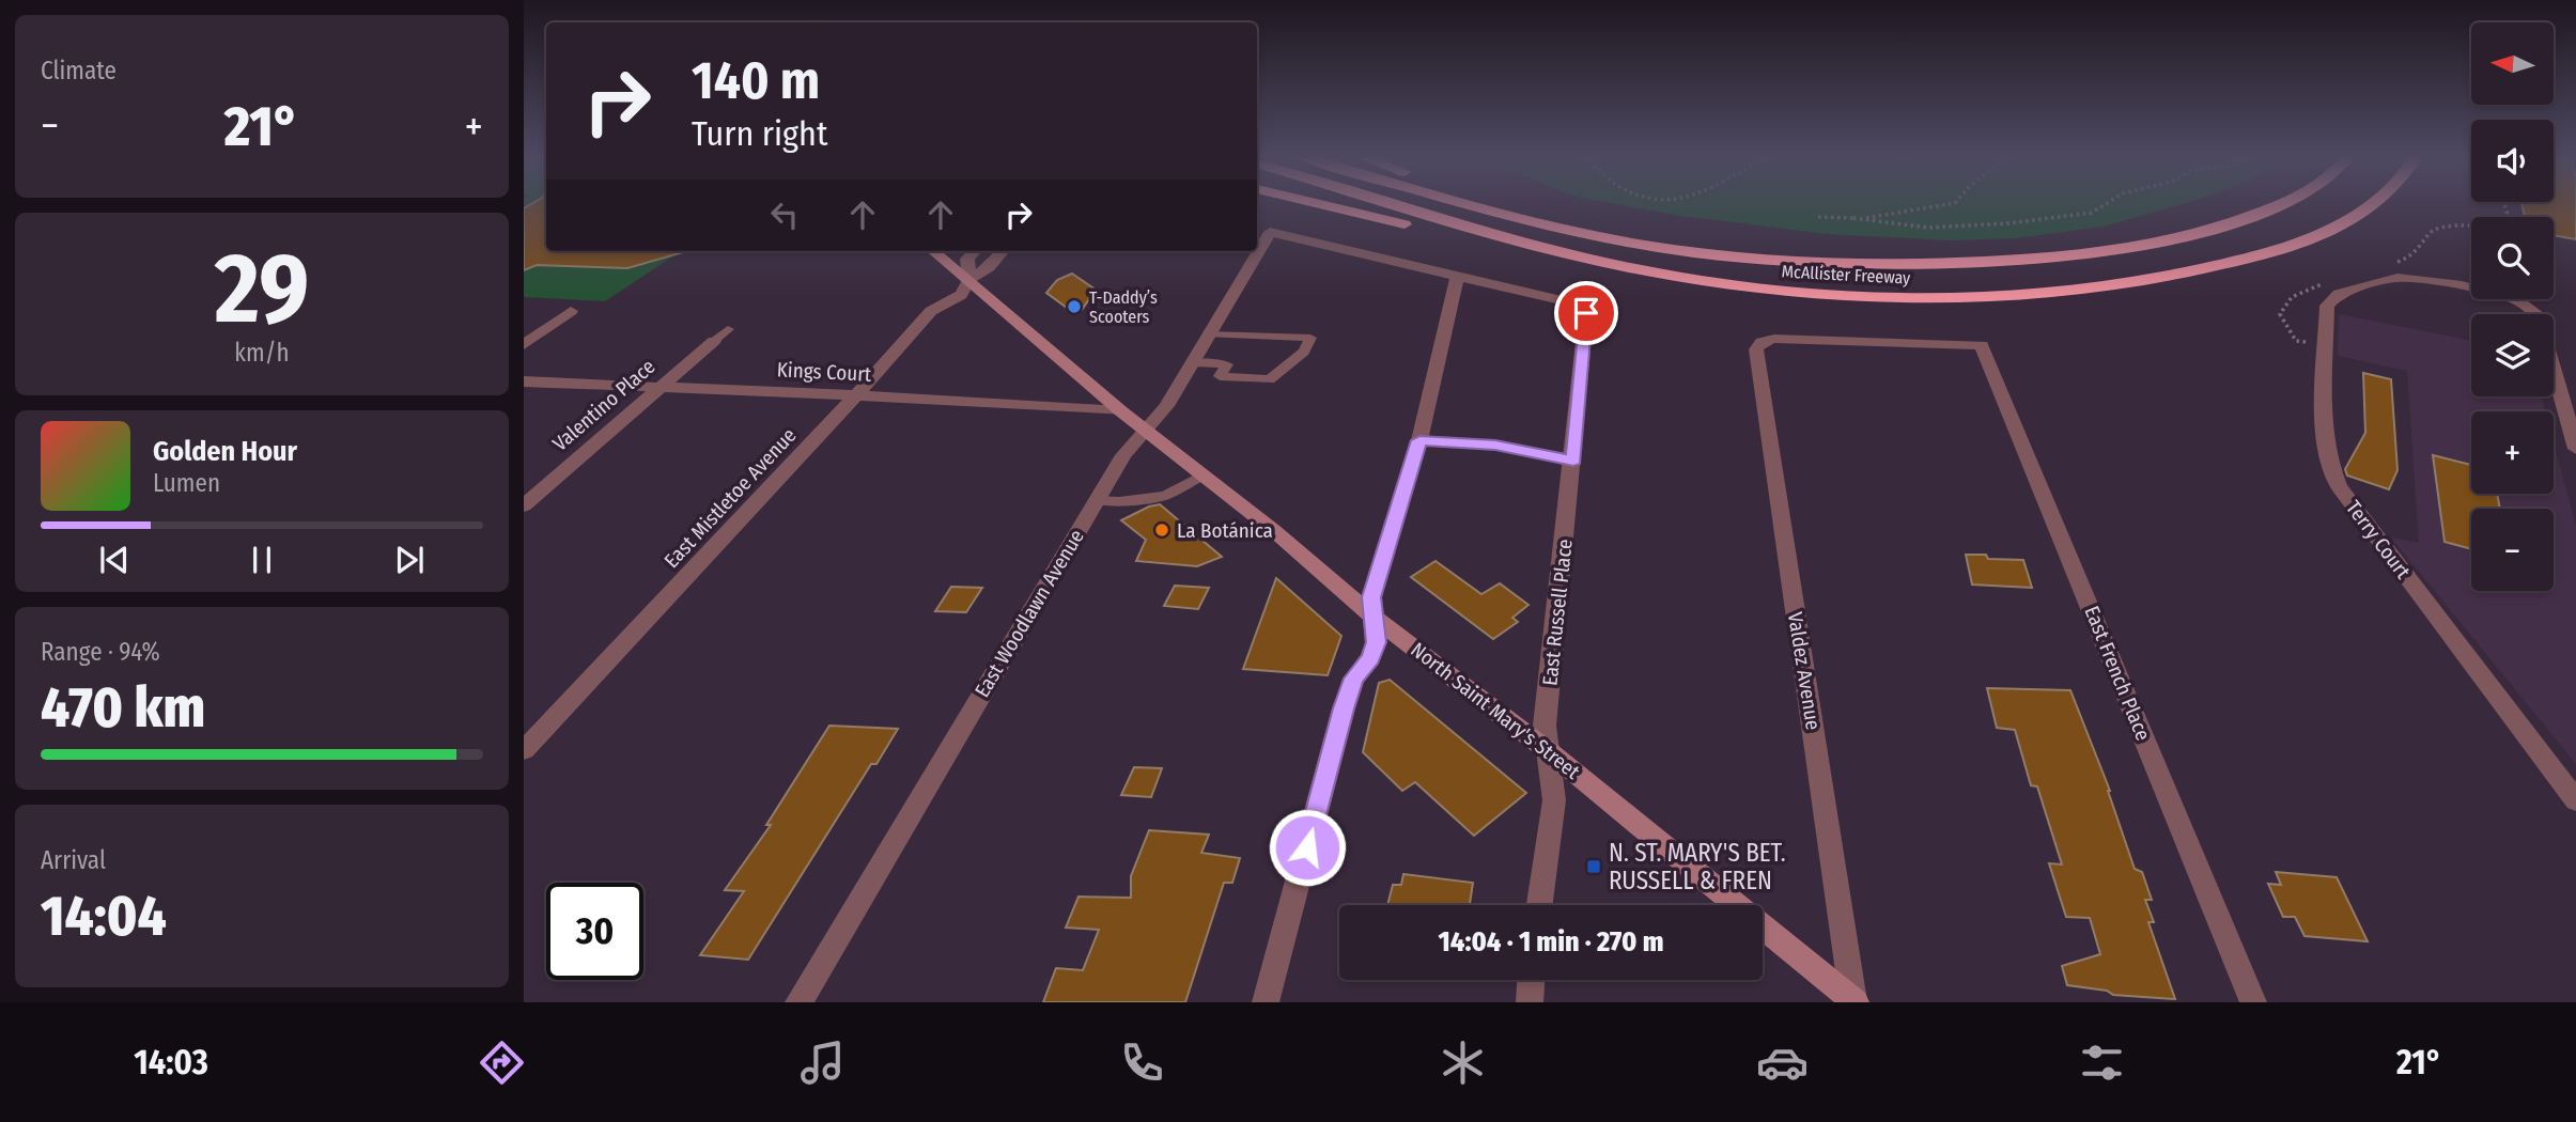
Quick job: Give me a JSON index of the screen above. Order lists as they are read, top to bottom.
{
  "streets": {
    "highway": ["McAllister Freeway"],
    "main road": ["North Saint Mary's Street"],
    "street": [
      "Kings Court",
      "Valentino Place",
      "East Mistletoe Avenue",
      "Terry Court",
      "East Russell Place",
      "East Woodlawn Avenue",
      "Valdez Avenue",
      "East French Place"
    ]
  },
  "crossings": [
    ["Kings Court", "Valentino Place"],
    ["Kings Court", "East Mistletoe Avenue"],
    ["Kings Court", "North Saint Mary's Street"],
    ["East Mistletoe Avenue", "North Saint Mary's Street"],
    ["East Russell Place", "East Woodlawn Avenue"],
    ["East Russell Place", "North Saint Mary's Street"],
    ["East Woodlawn Avenue", "North Saint Mary's Street"],
    ["Valdez Avenue", "East French Place"],
    ["Valdez Avenue", "North Saint Mary's Street"]
  ],
  "places": {
    "other": ["T-Daddy’s Scooters", "La Botánica"],
    "transit": ["N. ST. MARY'S BET. RUSSELL & FREN"]
  },
  "north": "left",
  "page": {
    "tile": [
      "Climate",
      ["29", "km/h"],
      ["Range · 94%", "470 km"],
      ["Arrival", "14:04"]
    ],
    "map_buttons": ["+", "−"],
    "turn": ["140 m", "Turn right"],
    "heat": ["−", "21°", "+"],
    "song": ["Golden Hour", "Lumen"],
    "limit": "30",
    "trip": "14:04 · 1 min · 270 m",
    "tabs": ["14:03", "21°"]
  }
}
